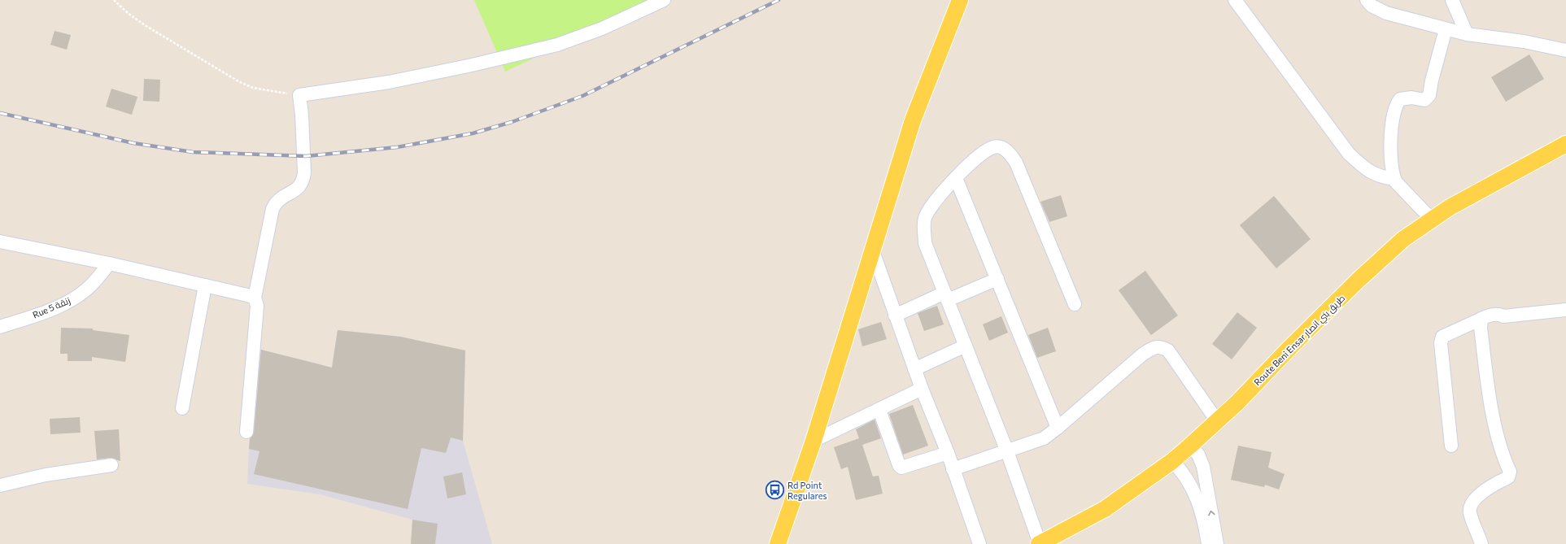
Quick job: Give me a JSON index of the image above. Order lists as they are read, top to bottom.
{
  "streets": {
    "main road": ["Route Beni Ensar طريق بني انصار"],
    "street": ["Rue 5 زنقة"]
  },
  "places": {
    "bus stop": ["Rd Point Regulares"]
  }
}
